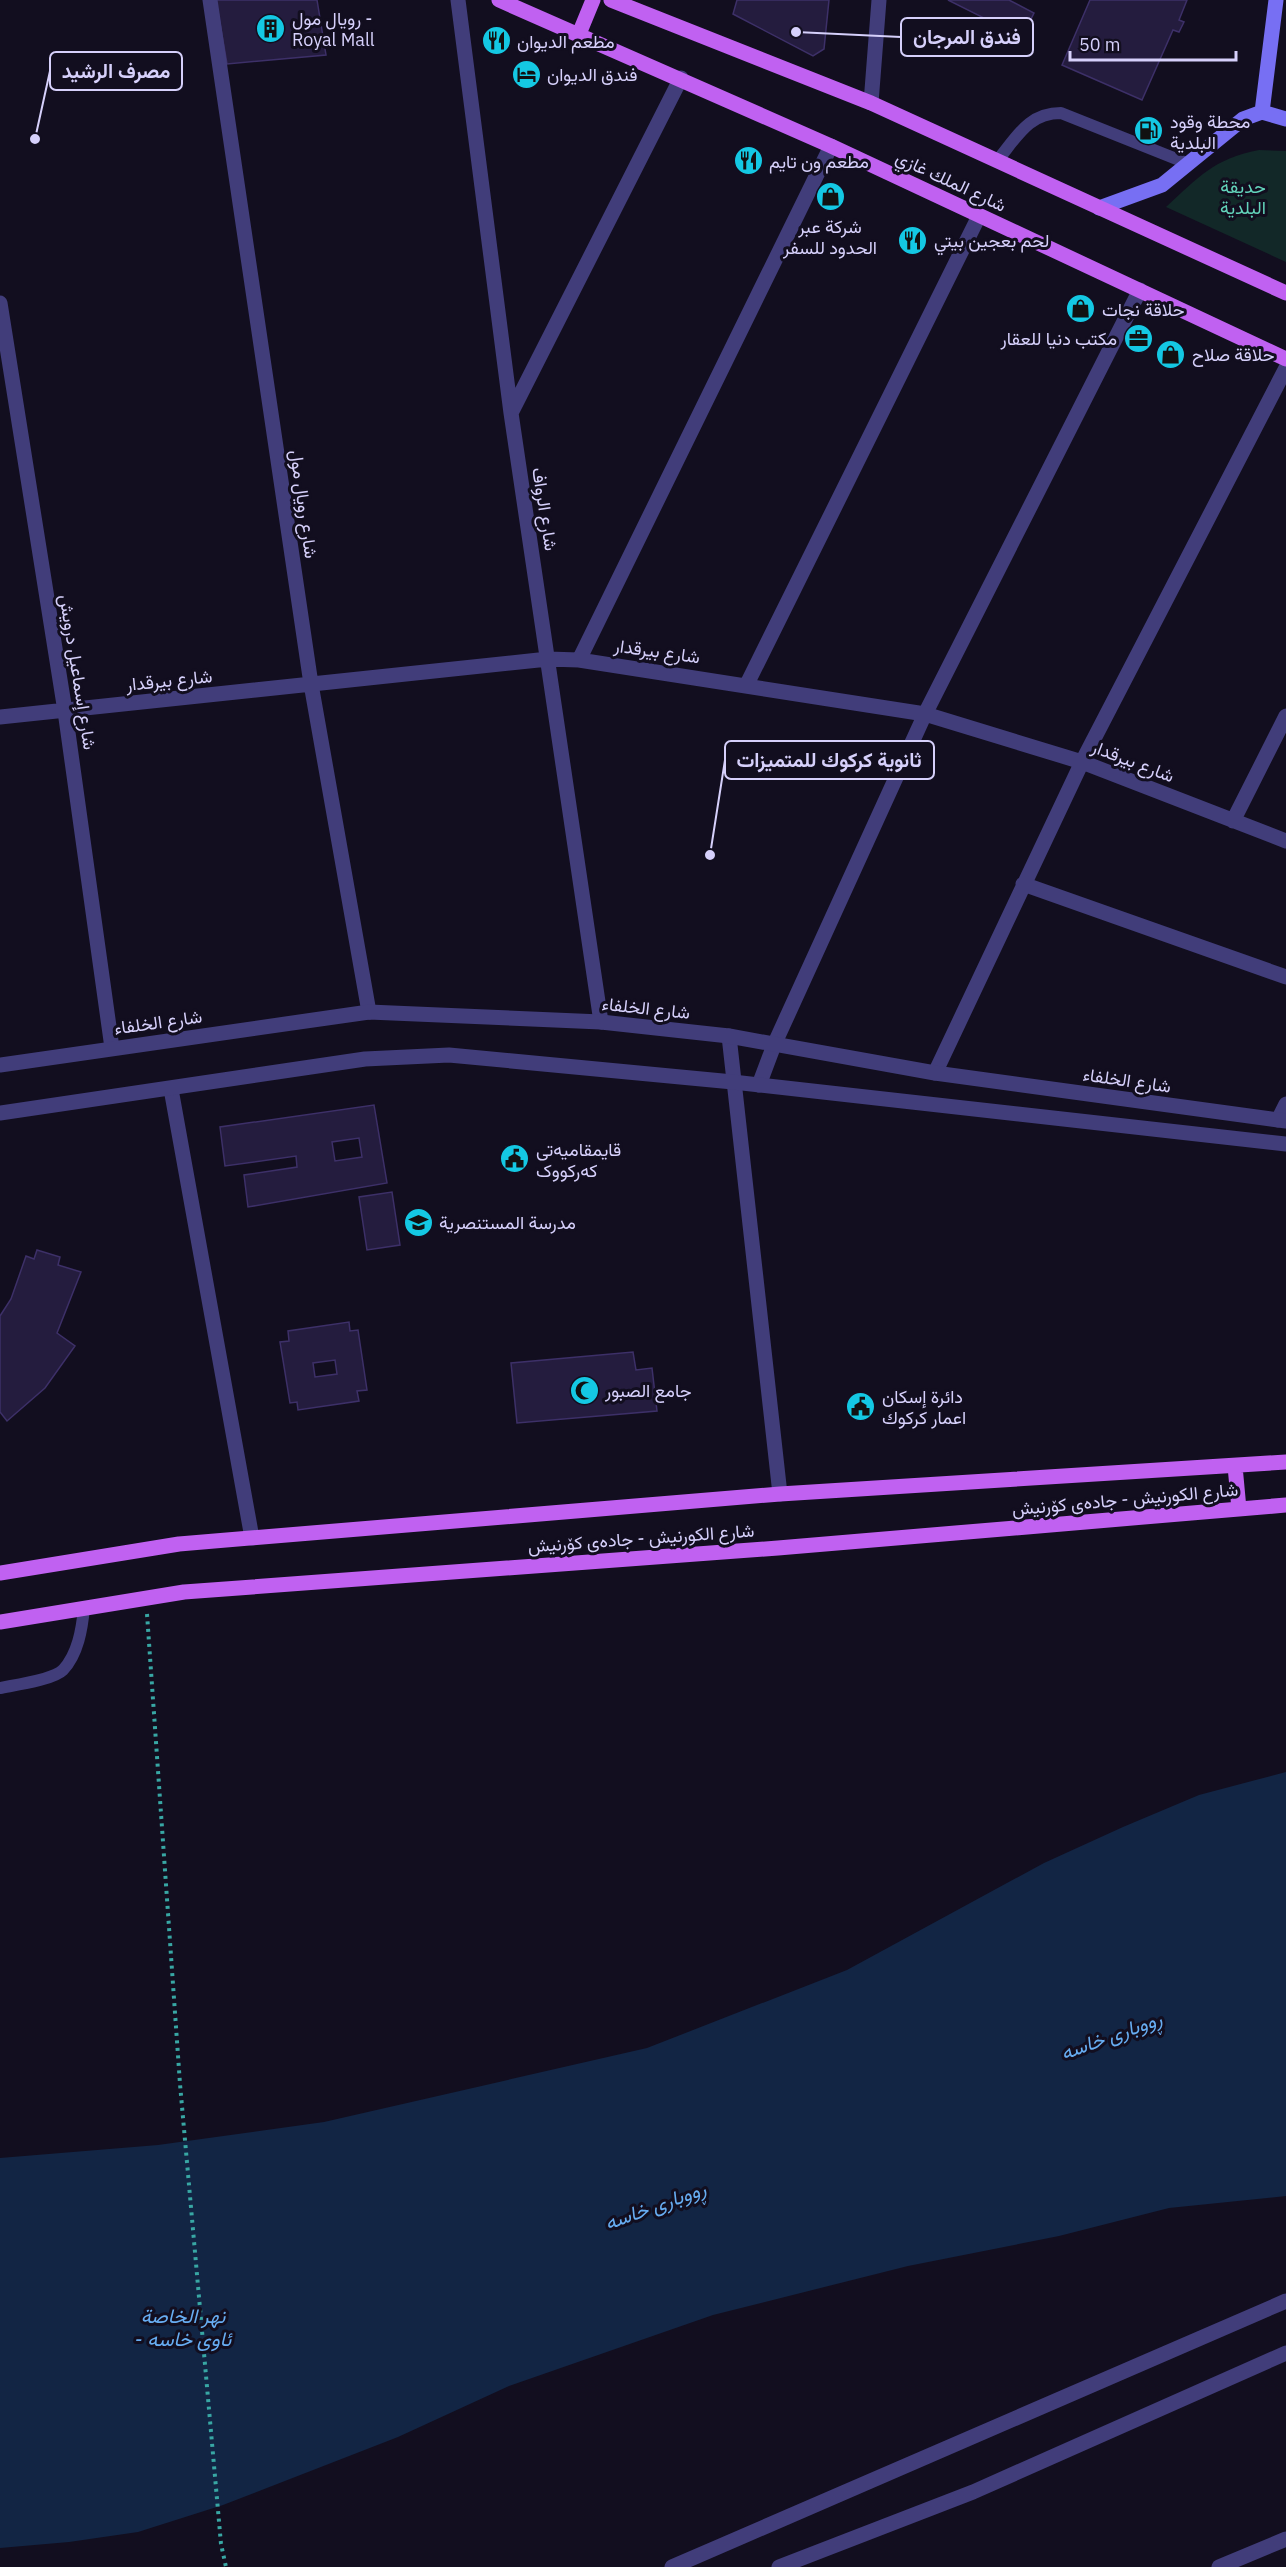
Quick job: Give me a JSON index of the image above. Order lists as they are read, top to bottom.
{
  "streets": {
    "main road": ["شارع الملك غازي", "شارع الكورنيش - جادەی کۆرنیش"],
    "street": [
      "شارع رويال مول",
      "شارع الرواف",
      "شارع بيرقدار",
      "شارع إسماعيل درويش",
      "شارع الخلفاء"
    ]
  },
  "crossings": [
    ["شارع رويال مول", "شارع بيرقدار"],
    ["شارع رويال مول", "شارع الخلفاء"],
    ["شارع الرواف", "شارع بيرقدار"],
    ["شارع الرواف", "شارع الخلفاء"],
    ["شارع بيرقدار", "شارع إسماعيل درويش"],
    ["شارع إسماعيل درويش", "شارع الخلفاء"]
  ],
  "water": ["ڕووباری خاسە", "نهر الخاصة - ئاوی خاسە"],
  "parks": ["حديقة البلدية"],
  "places": {
    "building": ["رويال مول - Royal Mall"],
    "other": ["فندق المرجان", "مصرف الرشيد", "ثانوية كركوك للمتميزات"],
    "restaurant": ["مطعم الديوان", "مطعم ون تايم", "لحم بعجين بيتي"],
    "hotel": ["فندق الديوان"],
    "fuel station": ["محطة وقود البلدية"],
    "shop": ["شركة عبر الحدود للسفر", "حلاقة نجات", "حلاقة صلاح"],
    "office": ["مكتب دنيا للعقار"],
    "public building": ["قایمقامیەتی کەرکووک", "دائرة إسكان اعمار كركوك"],
    "school or university": ["مدرسة المستنصرية"],
    "mosque": ["جامع الصبور"]
  },
  "scale_bar": "50 m"
}
